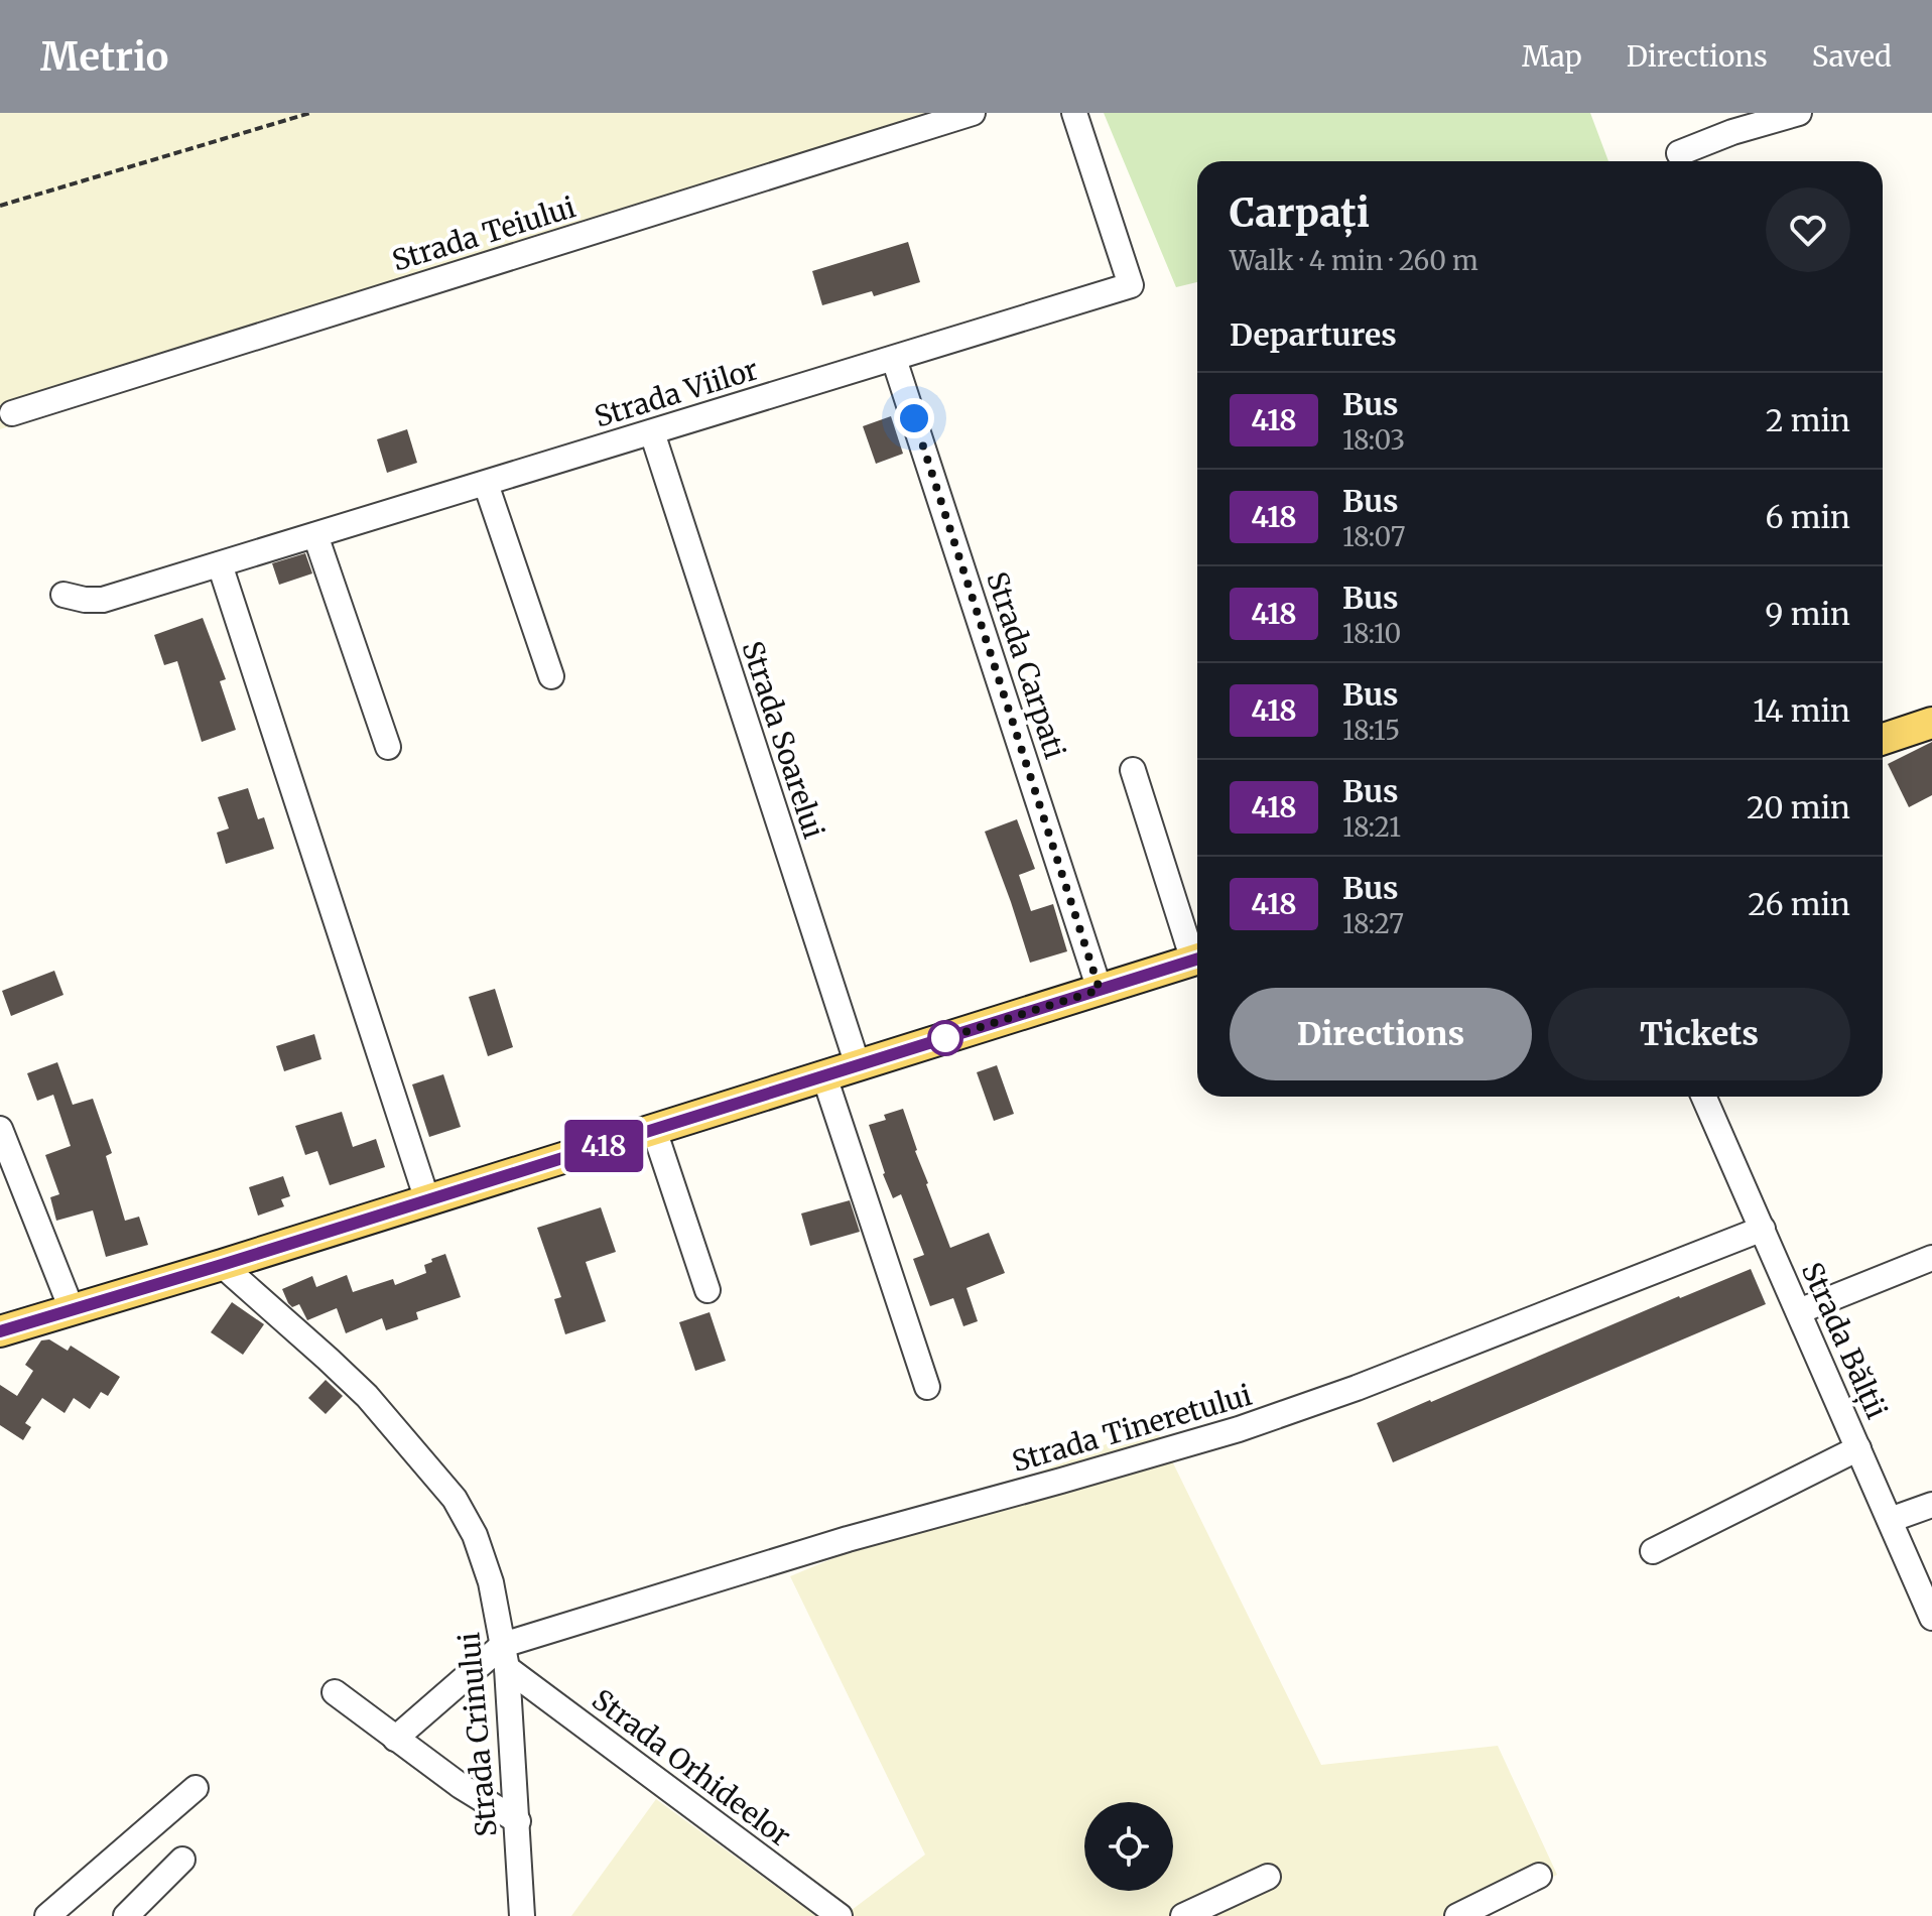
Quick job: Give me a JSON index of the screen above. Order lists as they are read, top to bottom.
{
  "streets": {
    "street": [
      "Strada Teiului",
      "Strada Viilor",
      "Strada Carpati",
      "Strada Soarelui",
      "Strada Bălții",
      "Strada Tineretului",
      "Strada Crinului",
      "Strada Orhideelor"
    ]
  },
  "crossings": [
    ["Strada Viilor", "Strada Carpati"],
    ["Strada Viilor", "Strada Soarelui"],
    ["Strada Bălții", "Strada Tineretului"],
    ["Strada Tineretului", "Strada Crinului"],
    ["Strada Tineretului", "Strada Orhideelor"],
    ["Strada Crinului", "Strada Orhideelor"]
  ],
  "lines": ["bus line 418"],
  "page": {
    "header": "Metrio",
    "nav": ["Map", "Directions", "Saved"],
    "on_map": "418",
    "heading": [
      ["Carpați", "Walk · 4 min · 260 m"],
      "Departures"
    ],
    "list": [
      {
        "mark": "418",
        "name": "Bus",
        "note": "18:03",
        "value": "2 min"
      },
      {
        "mark": "418",
        "name": "Bus",
        "note": "18:07",
        "value": "6 min"
      },
      {
        "mark": "418",
        "name": "Bus",
        "note": "18:10",
        "value": "9 min"
      },
      {
        "mark": "418",
        "name": "Bus",
        "note": "18:15",
        "value": "14 min"
      },
      {
        "mark": "418",
        "name": "Bus",
        "note": "18:21",
        "value": "20 min"
      },
      {
        "mark": "418",
        "name": "Bus",
        "note": "18:27",
        "value": "26 min"
      }
    ],
    "buttons": ["Directions", "Tickets"]
  }
}
